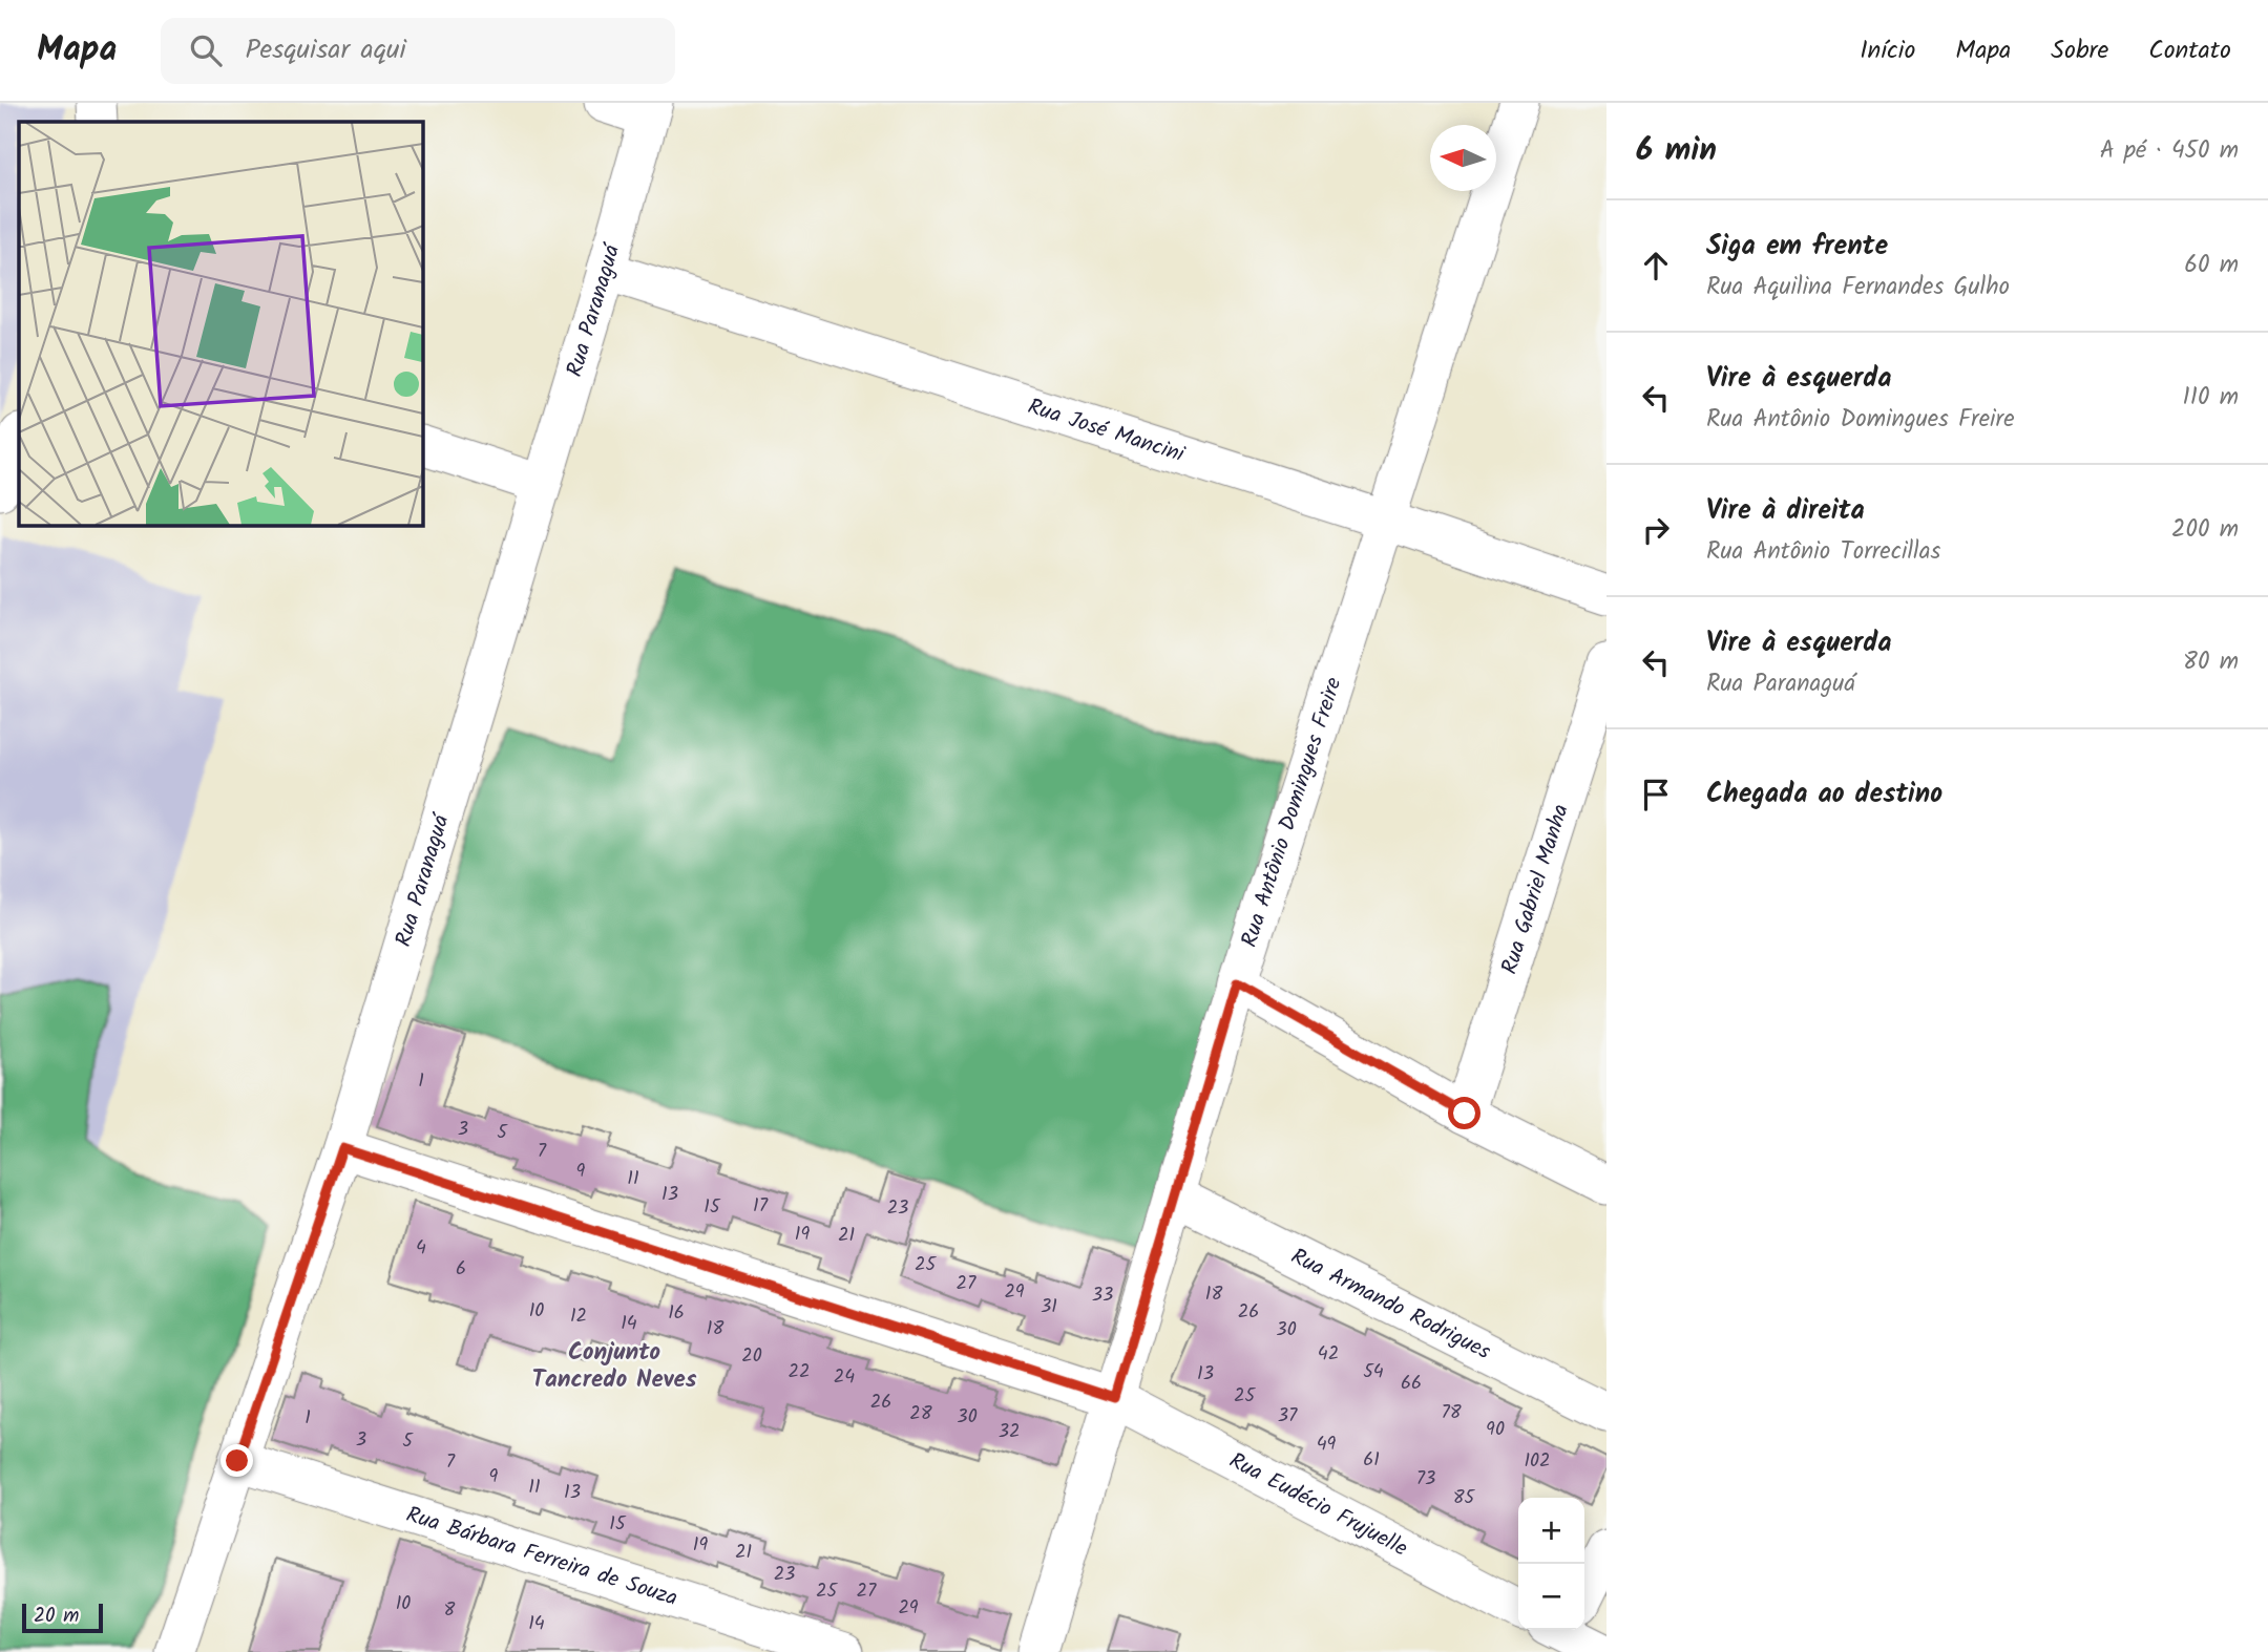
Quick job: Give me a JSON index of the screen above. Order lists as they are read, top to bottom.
{
  "streets": {
    "street": [
      "Rua Paranaguá",
      "Rua José Mancini",
      "Rua Antônio Domingues Freire",
      "Rua Gabriel Manha",
      "Rua Armando Rodrigues",
      "Rua Eudécio Frujuelle",
      "Rua Bárbara Ferreira de Souza"
    ]
  },
  "crossings": [
    ["Rua Paranaguá", "Rua José Mancini"],
    ["Rua Paranaguá", "Rua Eudécio Frujuelle"],
    ["Rua Paranaguá", "Rua Bárbara Ferreira de Souza"],
    ["Rua José Mancini", "Rua Antônio Domingues Freire"],
    ["Rua Antônio Domingues Freire", "Rua Armando Rodrigues"],
    ["Rua Antônio Domingues Freire", "Rua Eudécio Frujuelle"]
  ],
  "districts": ["Conjunto Tancredo Neves"],
  "house_numbers": [
    "1",
    "3",
    "5",
    "7",
    "9",
    "11",
    "13",
    "17",
    "15",
    "23",
    "19",
    "21",
    "4",
    "25",
    "6",
    "27",
    "29",
    "18",
    "33",
    "31",
    "10",
    "26",
    "16",
    "12",
    "14",
    "18",
    "30",
    "42",
    "20",
    "22",
    "54",
    "13",
    "24",
    "66",
    "25",
    "26",
    "78",
    "28",
    "37",
    "30",
    "1",
    "90",
    "32",
    "3",
    "5",
    "49",
    "61",
    "102",
    "7",
    "9",
    "73",
    "11",
    "13",
    "85",
    "15",
    "19",
    "21",
    "23",
    "25",
    "27",
    "10",
    "29",
    "8",
    "14"
  ],
  "scale_bar": "20 m",
  "north": "left",
  "page": {
    "header": "Mapa",
    "search": "Pesquisar aqui",
    "nav": [
      "Início",
      "Mapa",
      "Sobre",
      "Contato"
    ],
    "heading": ["6 min", "A pé · 450 m"],
    "list": [
      ["Siga em frente", "Rua Aquilina Fernandes Gulho", "60 m"],
      ["Vire à esquerda", "Rua Antônio Domingues Freire", "110 m"],
      ["Vire à direita", "Rua Antônio Torrecillas", "200 m"],
      ["Vire à esquerda", "Rua Paranaguá", "80 m"],
      "Chegada ao destino"
    ],
    "map_buttons": ["+", "−"],
    "scale": "20 m"
  }
}
